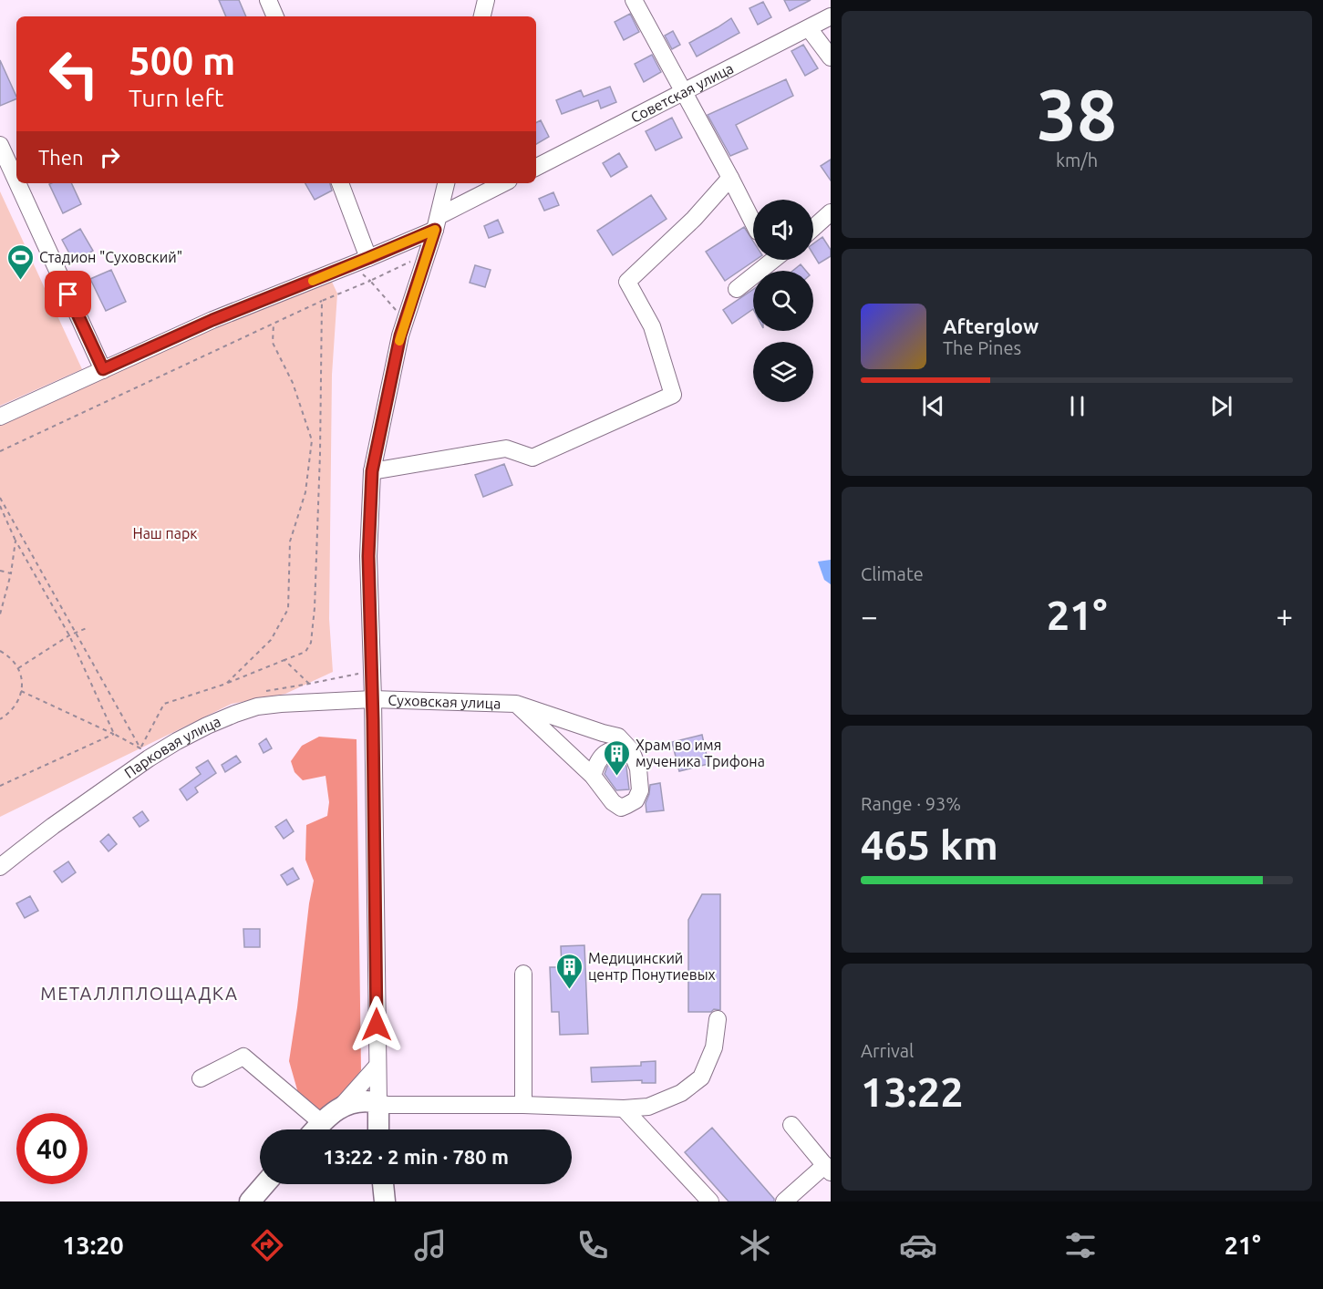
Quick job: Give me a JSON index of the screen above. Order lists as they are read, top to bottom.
{
  "streets": {
    "street": ["Советская улица", "Суховская улица", "Парковая улица"]
  },
  "crossings": [
    ["Суховская улица", "Парковая улица"]
  ],
  "districts": ["МЕТАЛЛПЛОЩАДКА"],
  "parks": ["Наш парк"],
  "places": {
    "sports": ["Стадион \"Суховский\""],
    "building": ["Храм во имя мученика Трифона", "Медицинский центр Понутиевых"]
  },
  "page": {
    "tile": [
      ["38", "km/h"],
      "Climate",
      ["Range · 93%", "465 km"],
      ["Arrival", "13:22"]
    ],
    "turn": ["500 m", "Turn left"],
    "then": "Then",
    "song": ["Afterglow", "The Pines"],
    "heat": ["−", "21°", "+"],
    "limit": "40",
    "trip": "13:22 · 2 min · 780 m",
    "tabs": ["13:20", "21°"]
  }
}
